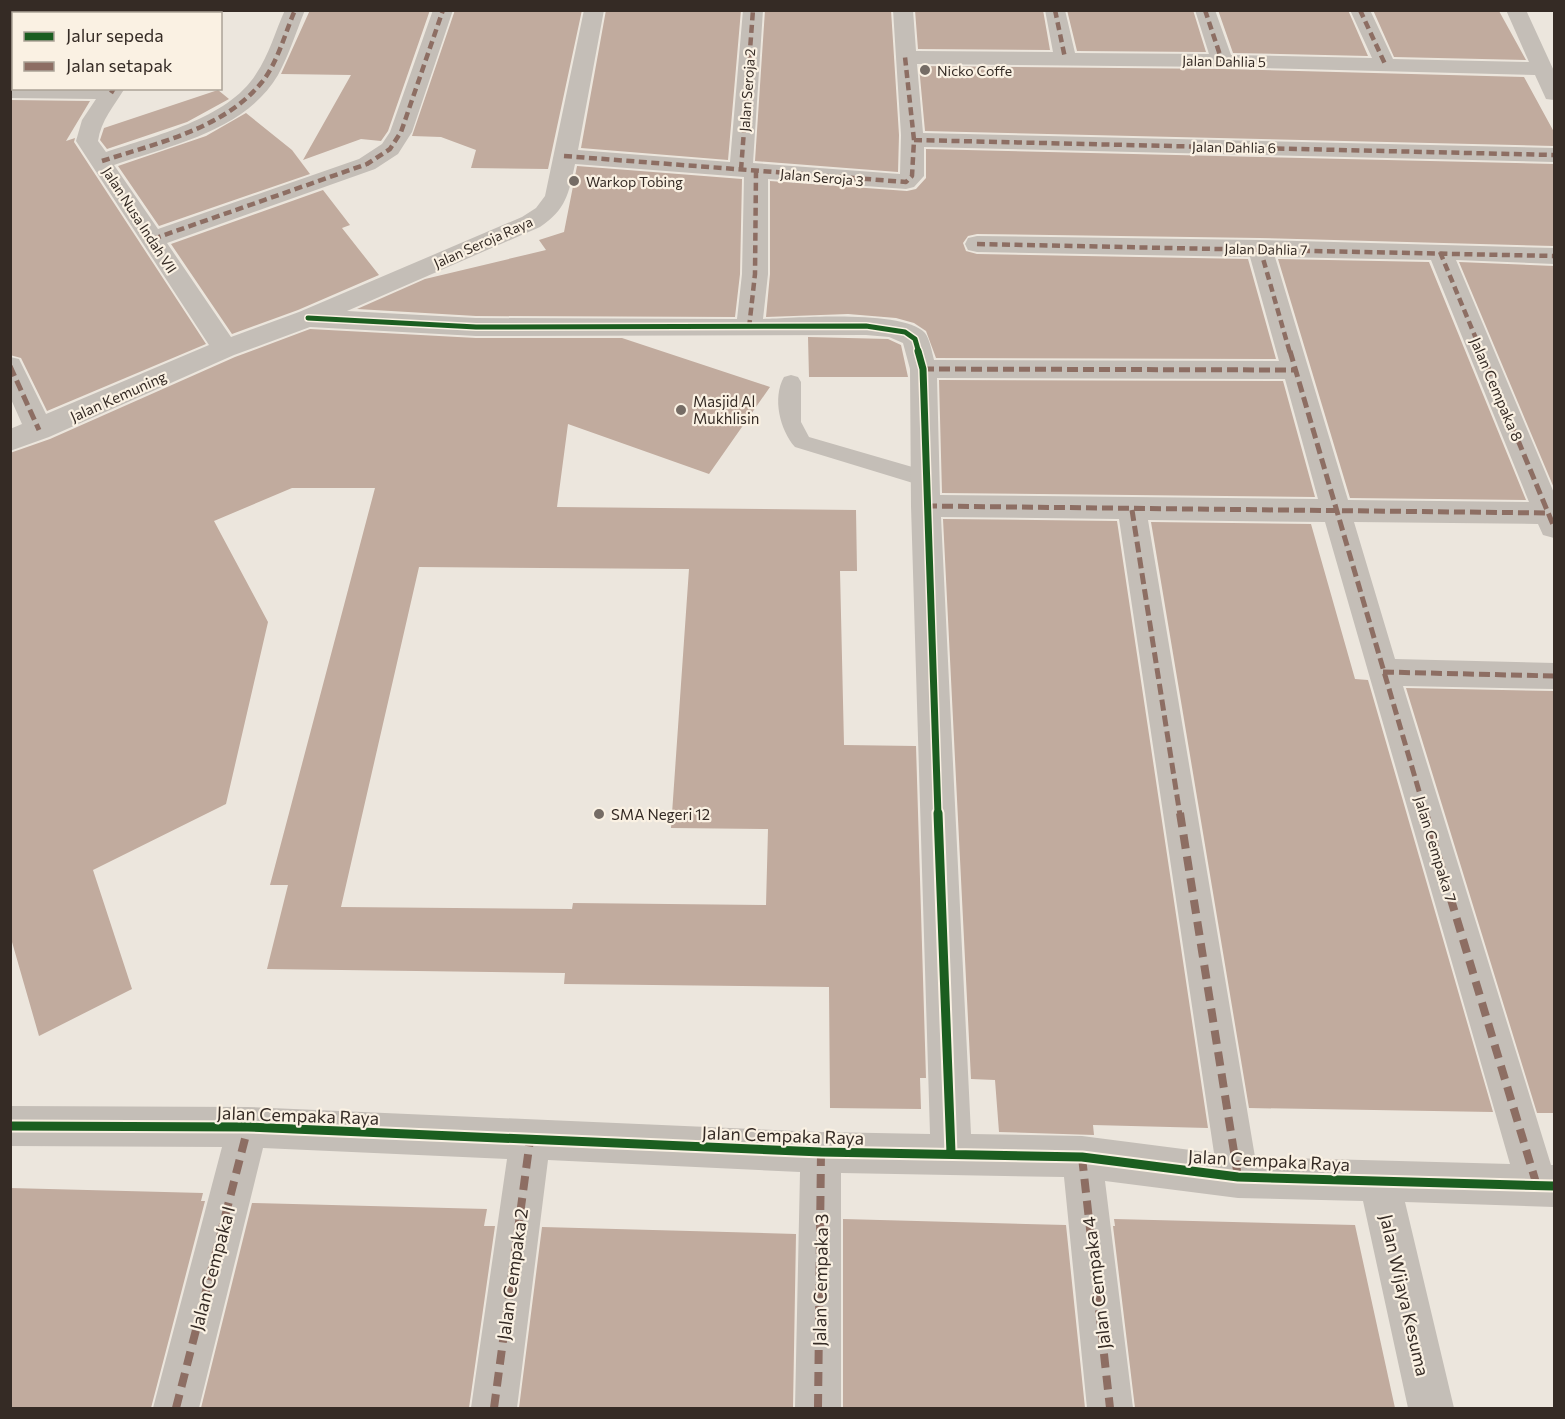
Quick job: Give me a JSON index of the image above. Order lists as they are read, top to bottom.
{
  "streets": {
    "street": [
      "Jalan Dahlia 5",
      "Jalan Seroja 2",
      "Jalan Dahlia 6",
      "Jalan Seroja 3",
      "Jalan Nusa Indah VII",
      "Jalan Seroja Raya",
      "Jalan Dahlia 7",
      "Jalan Cempaka 8",
      "Jalan Kemuning",
      "Jalan Cempaka 7",
      "Jalan Cempaka Raya",
      "Jalan Cempaka I",
      "Jalan Cempaka 2",
      "Jalan Cempaka 3",
      "Jalan Cempaka 4",
      "Jalan Wijaya Kesuma"
    ]
  },
  "crossings": [
    ["Jalan Dahlia 5", "Jalan Seroja 3"],
    ["Jalan Seroja 2", "Jalan Seroja 3"],
    ["Jalan Dahlia 6", "Jalan Seroja 3"],
    ["Jalan Seroja 3", "Jalan Seroja Raya"],
    ["Jalan Nusa Indah VII", "Jalan Seroja Raya"],
    ["Jalan Nusa Indah VII", "Jalan Kemuning"],
    ["Jalan Seroja Raya", "Jalan Kemuning"],
    ["Jalan Dahlia 7", "Jalan Cempaka 8"],
    ["Jalan Dahlia 7", "Jalan Cempaka 7"],
    ["Jalan Cempaka 7", "Jalan Cempaka Raya"],
    ["Jalan Cempaka Raya", "Jalan Cempaka I"],
    ["Jalan Cempaka Raya", "Jalan Cempaka 2"],
    ["Jalan Cempaka Raya", "Jalan Cempaka 3"],
    ["Jalan Cempaka Raya", "Jalan Cempaka 4"],
    ["Jalan Cempaka Raya", "Jalan Wijaya Kesuma"]
  ],
  "places": [
    "Nicko Coffe",
    "Warkop Tobing",
    "Masjid Al Mukhlisin",
    "SMA Negeri 12"
  ],
  "legend": ["Jalur sepeda", "Jalan setapak"]
}
